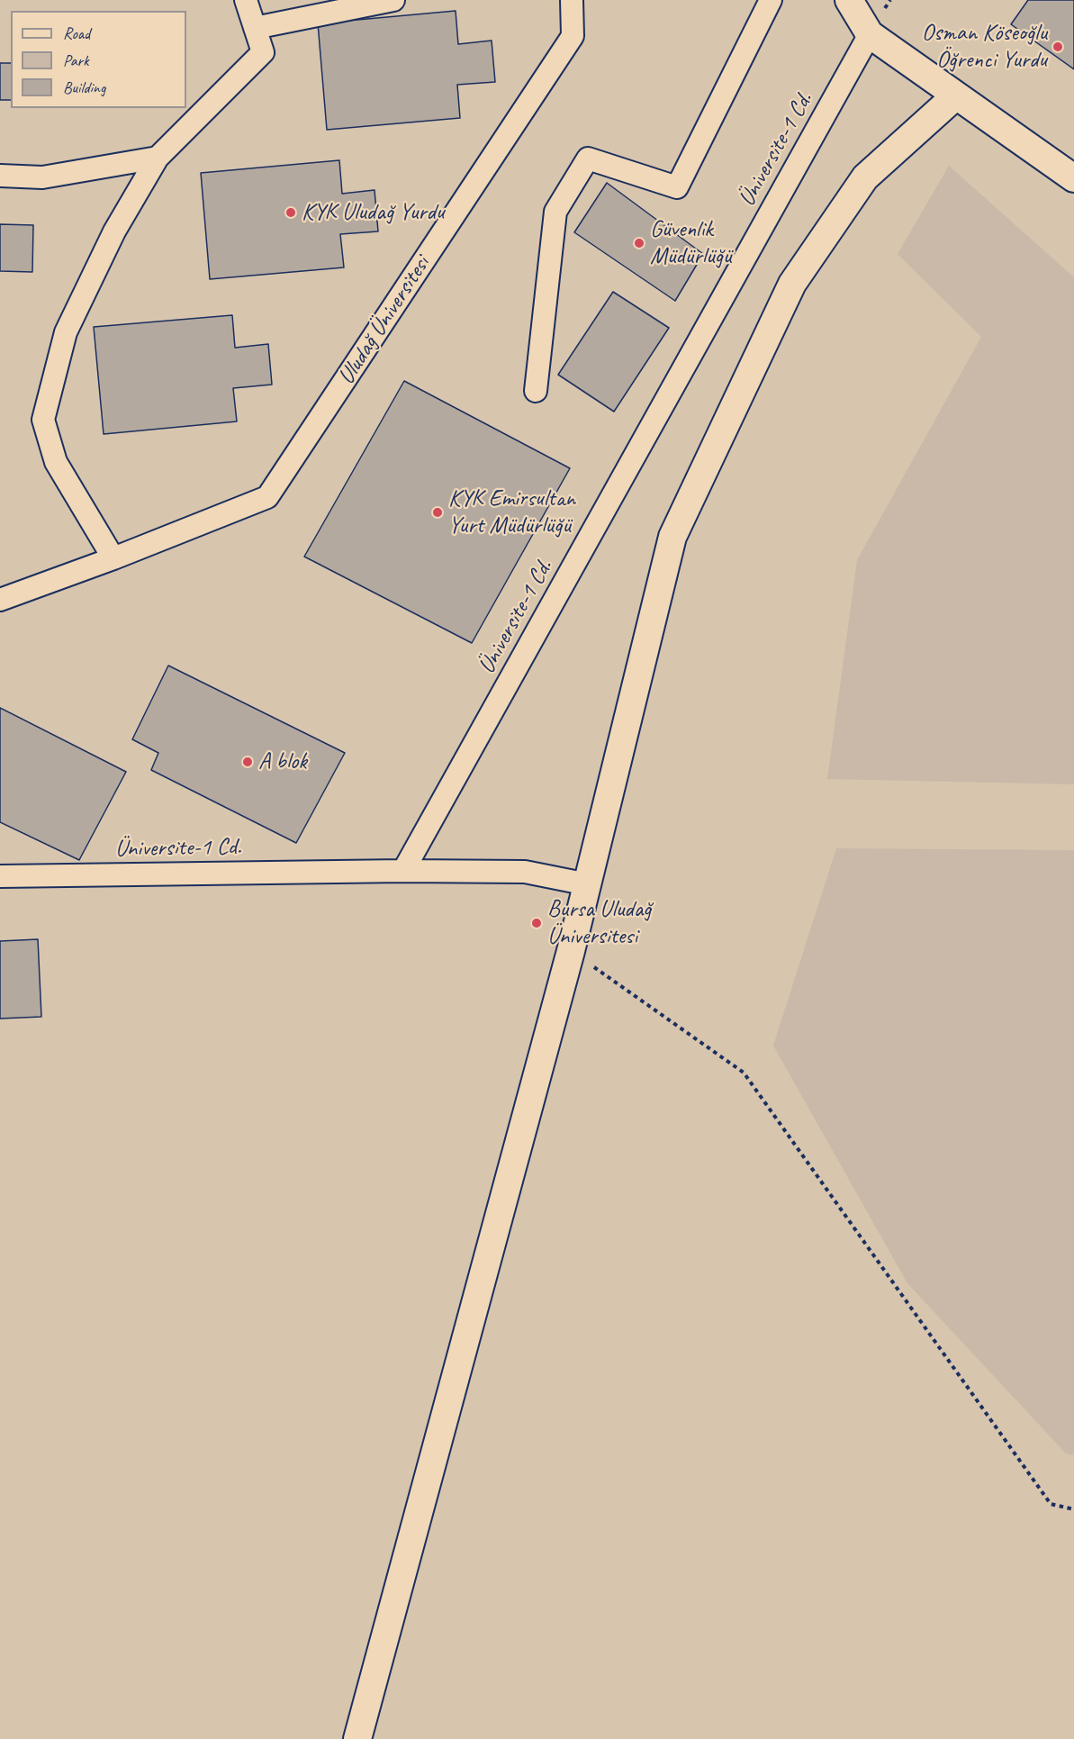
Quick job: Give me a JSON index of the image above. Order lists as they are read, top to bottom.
{
  "streets": {
    "street": ["Üniversite-1 Cd.", "Uludağ Üniversitesi"]
  },
  "places": [
    "Osman Köseoğlu Öğrenci Yurdu",
    "KYK Uludağ Yurdu",
    "Güvenlik Müdürlüğü",
    "KYK Emirsultan Yurt Müdürlüğü",
    "A blok",
    "Bursa Uludağ Üniversitesi"
  ],
  "legend": ["Road", "Park", "Building"]
}
